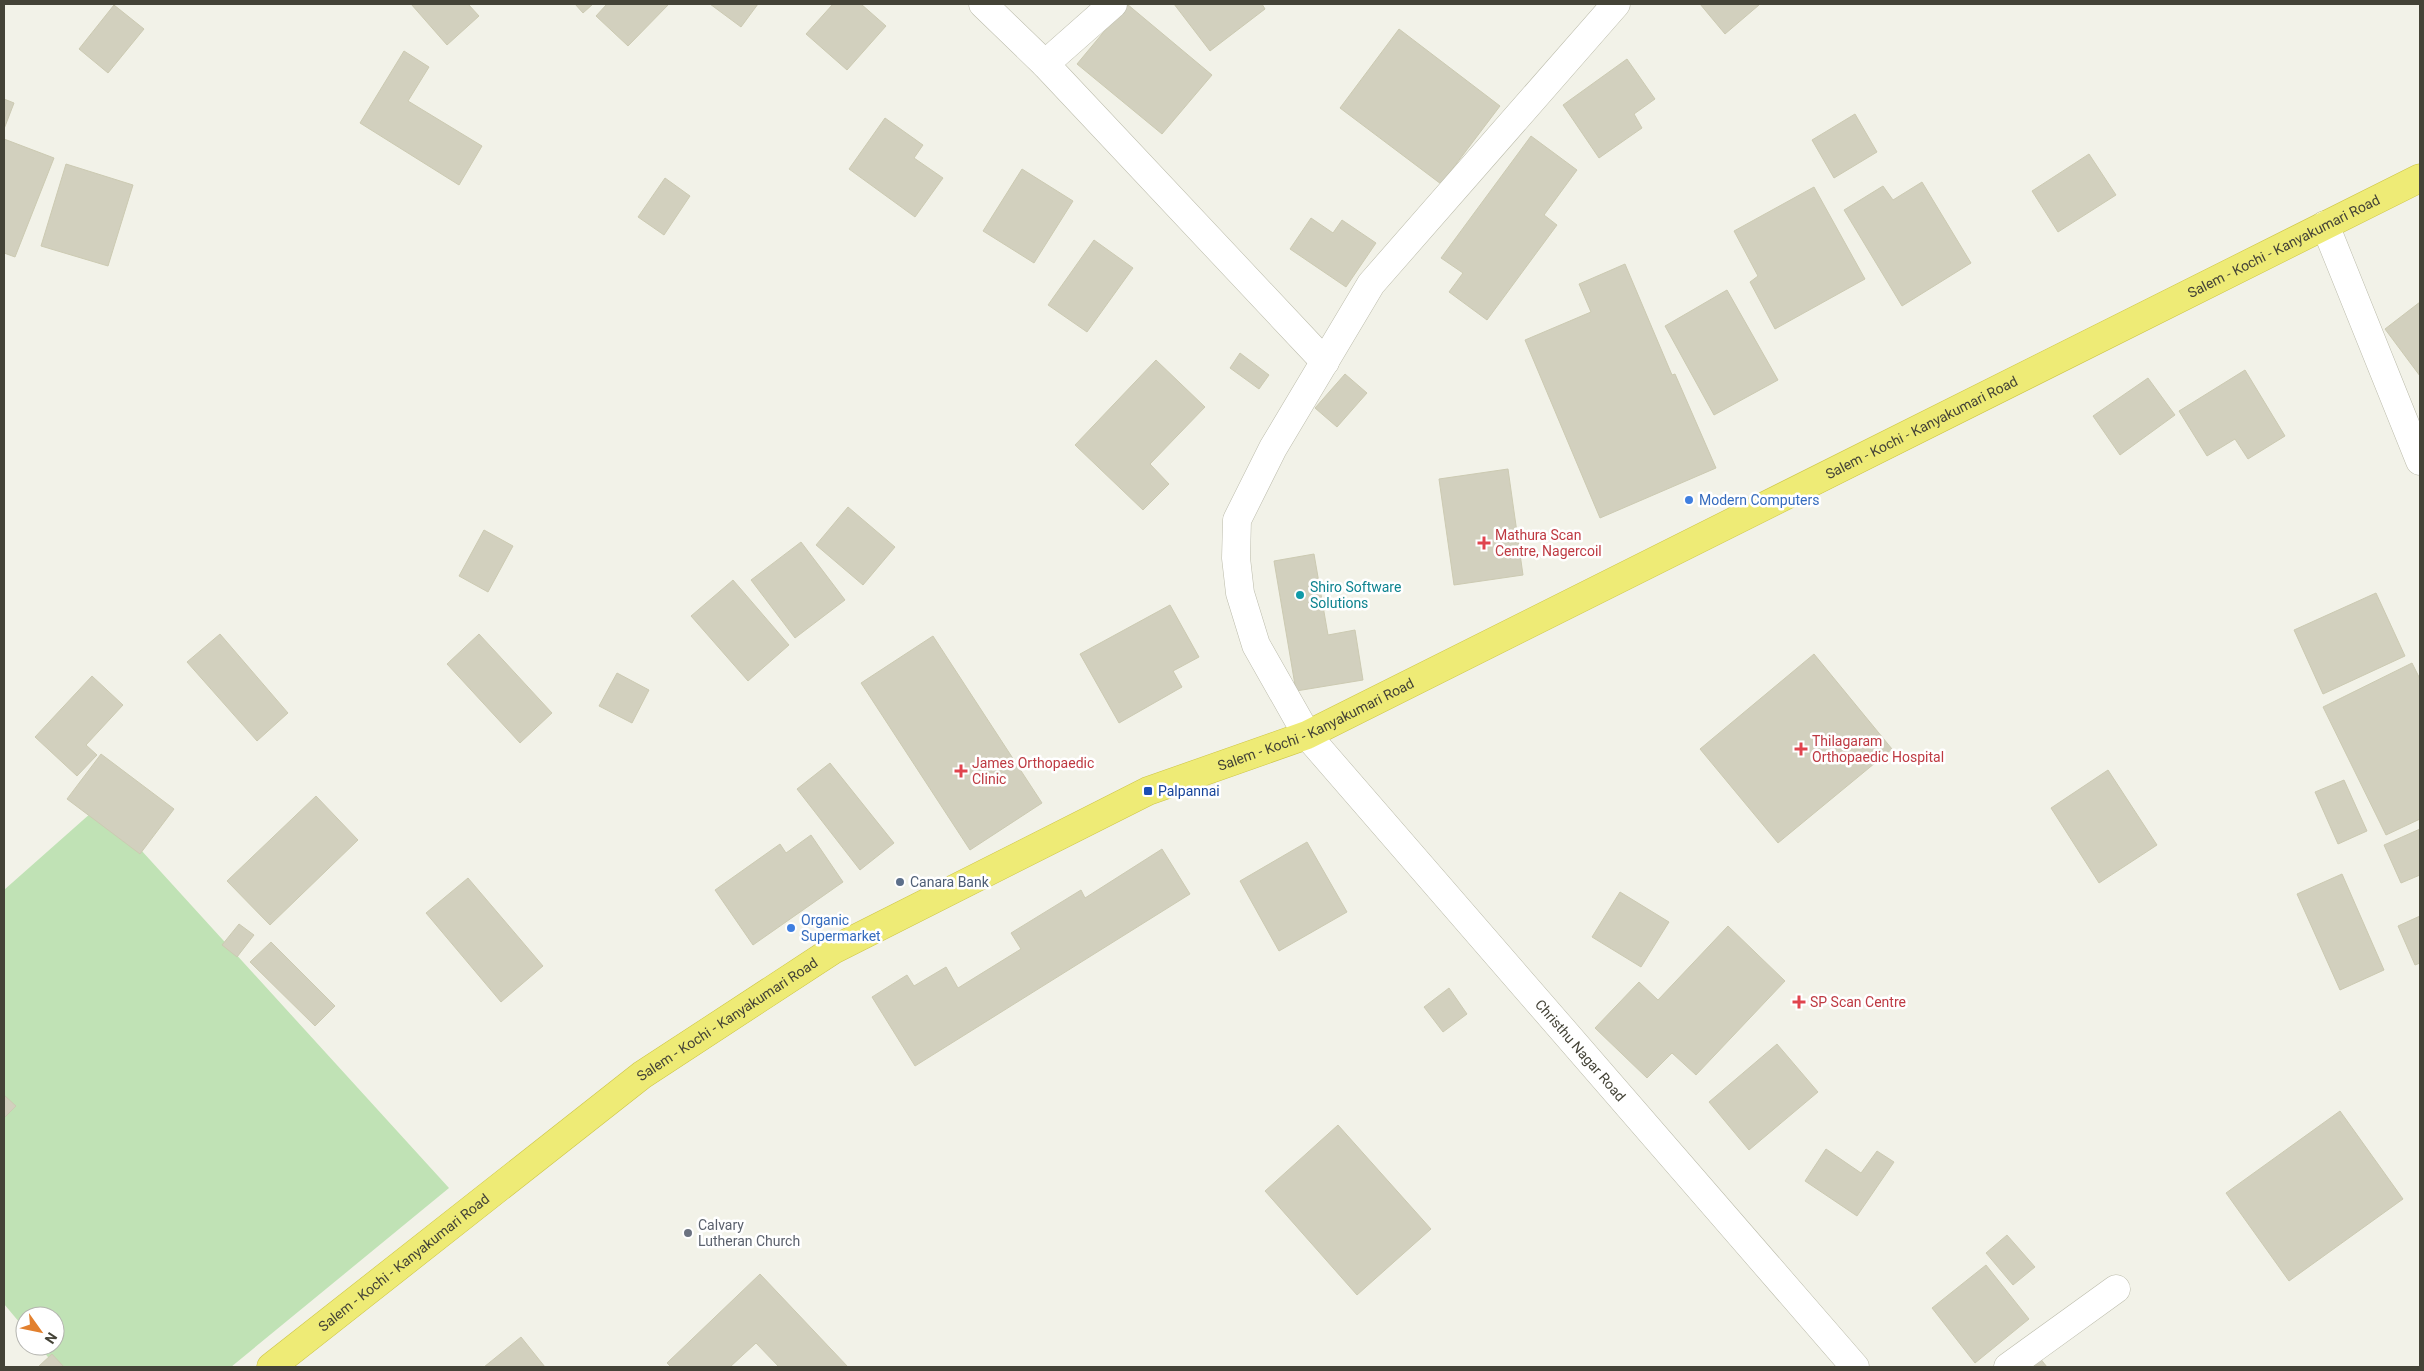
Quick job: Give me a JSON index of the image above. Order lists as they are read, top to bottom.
{
  "streets": {
    "highway": ["Salem - Kochi - Kanyakumari Road"],
    "street": ["Christhu Nagar Road"]
  },
  "crossings": [
    ["Salem - Kochi - Kanyakumari Road", "Christhu Nagar Road"]
  ],
  "places": {
    "other": [
      "Modern Computers",
      "Shiro Software Solutions",
      "Canara Bank",
      "Organic Supermarket",
      "Calvary Lutheran Church"
    ],
    "health": [
      "Mathura Scan Centre, Nagercoil",
      "Thilagaram Orthopaedic Hospital",
      "James Orthopaedic Clinic",
      "SP Scan Centre"
    ],
    "transit": ["Palpannai"]
  },
  "north": "bottom right"
}
